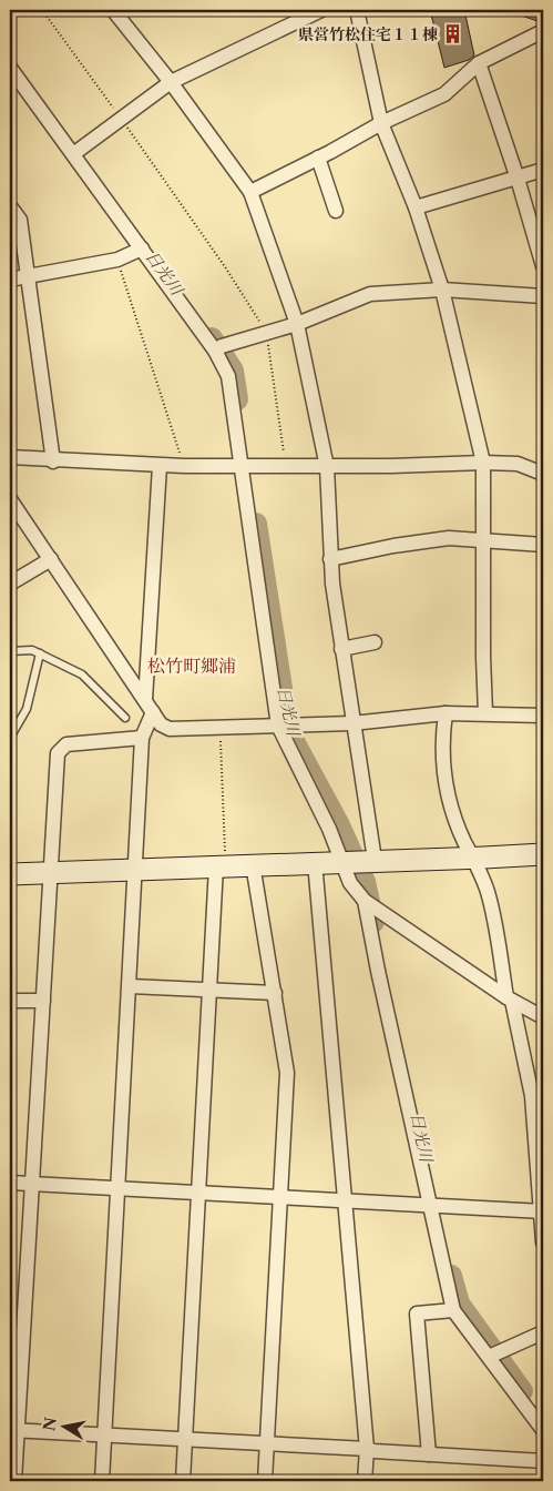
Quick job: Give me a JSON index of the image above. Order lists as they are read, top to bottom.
{
  "districts": ["松竹町郷浦"],
  "water": ["日光川"],
  "places": {
    "building": ["県営竹松住宅１１棟"]
  },
  "north": "left"
}
